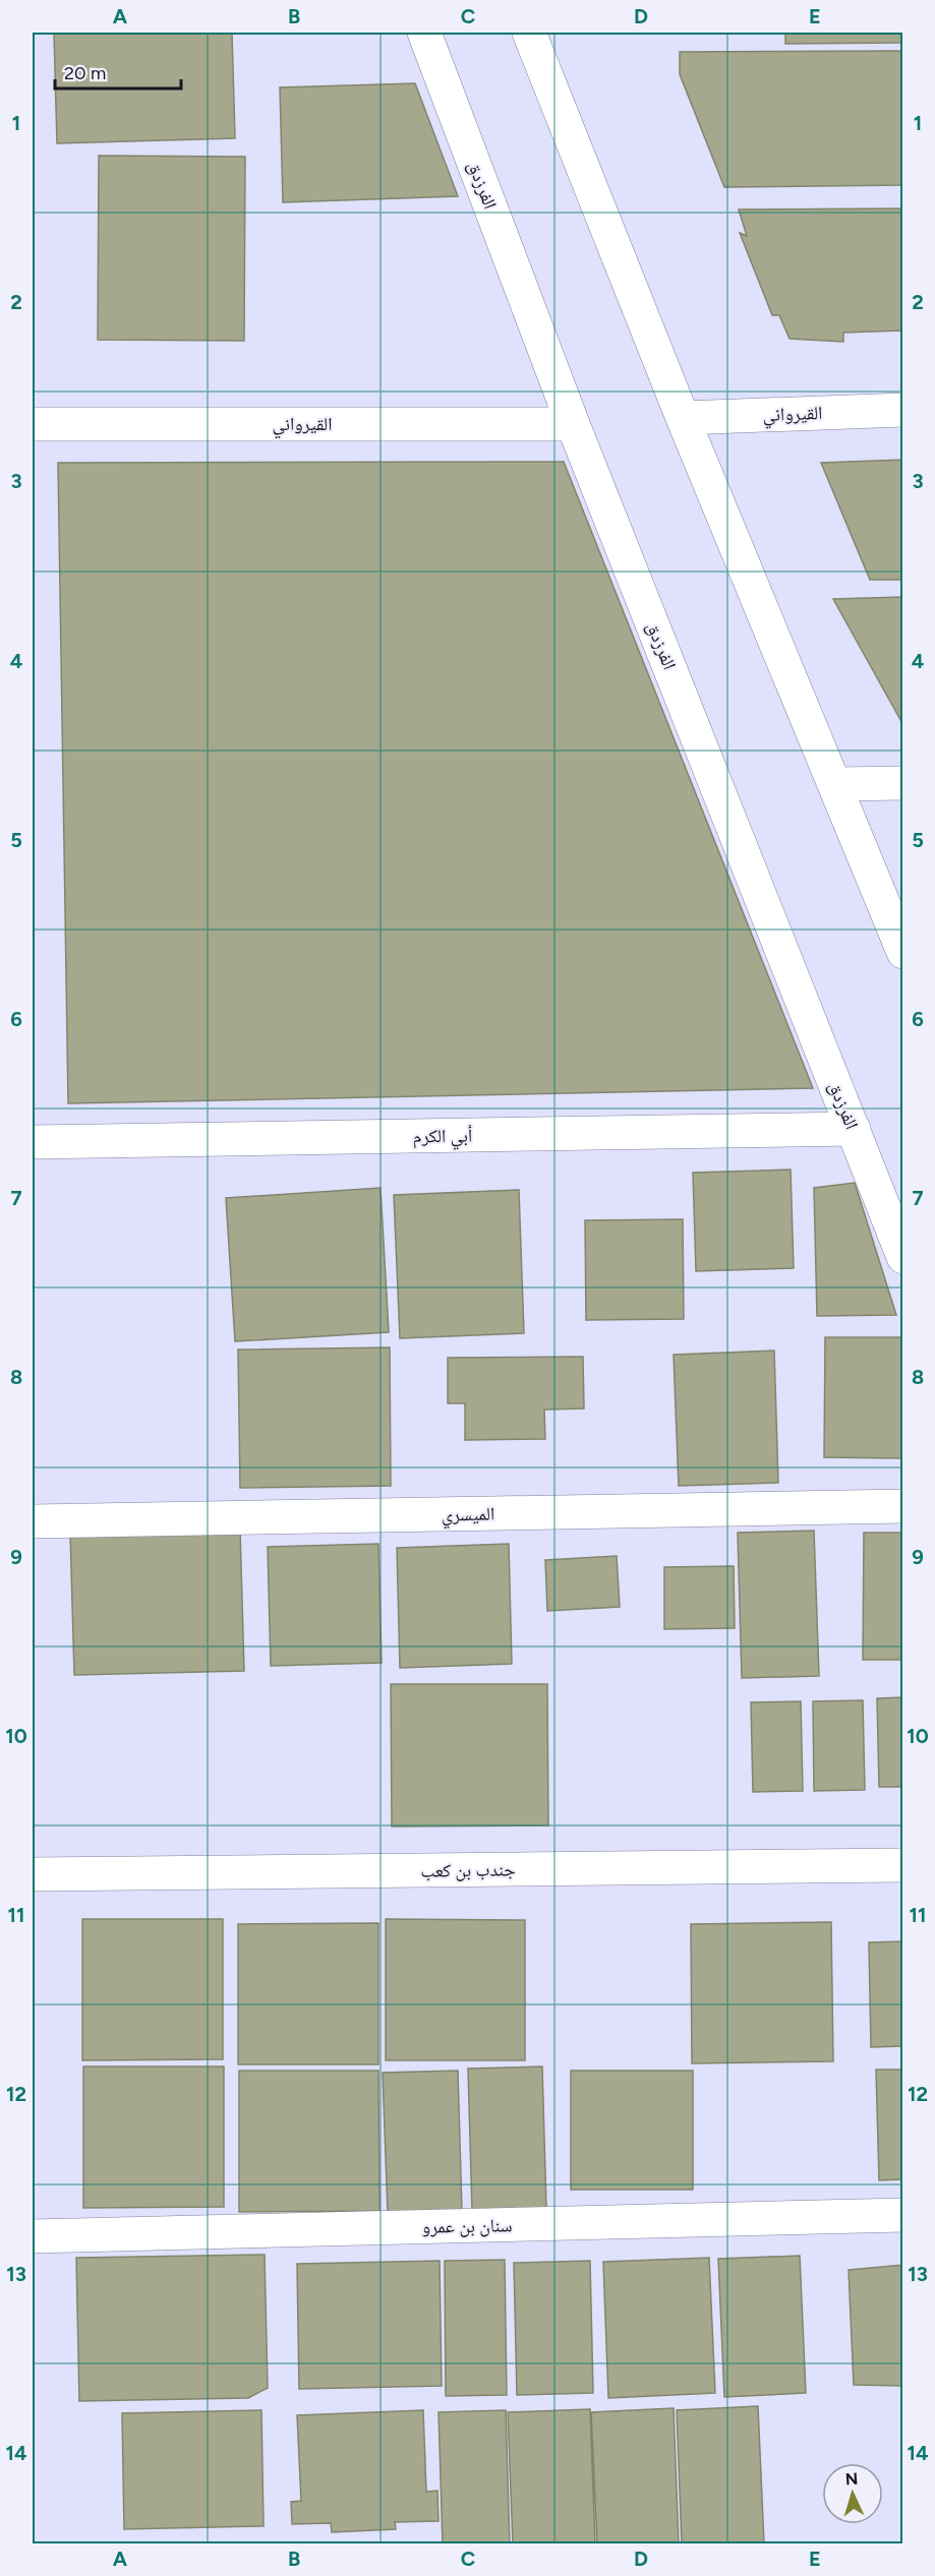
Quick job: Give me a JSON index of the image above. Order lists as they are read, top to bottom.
{
  "streets": {
    "street": [
      "الفرزدق",
      "القيرواني",
      "أبي الكرم",
      "الميسري",
      "جندب بن كعب",
      "سنان بن عمرو"
    ]
  },
  "crossings": [
    ["الفرزدق", "القيرواني"],
    ["الفرزدق", "أبي الكرم"]
  ],
  "scale_bar": "20 m",
  "north": "top",
  "grid": {
    "columns": [
      "A",
      "B",
      "C",
      "D",
      "E"
    ],
    "rows": [
      "1",
      "2",
      "3",
      "4",
      "5",
      "6",
      "7",
      "8",
      "9",
      "10",
      "11",
      "12",
      "13",
      "14"
    ]
  }
}
